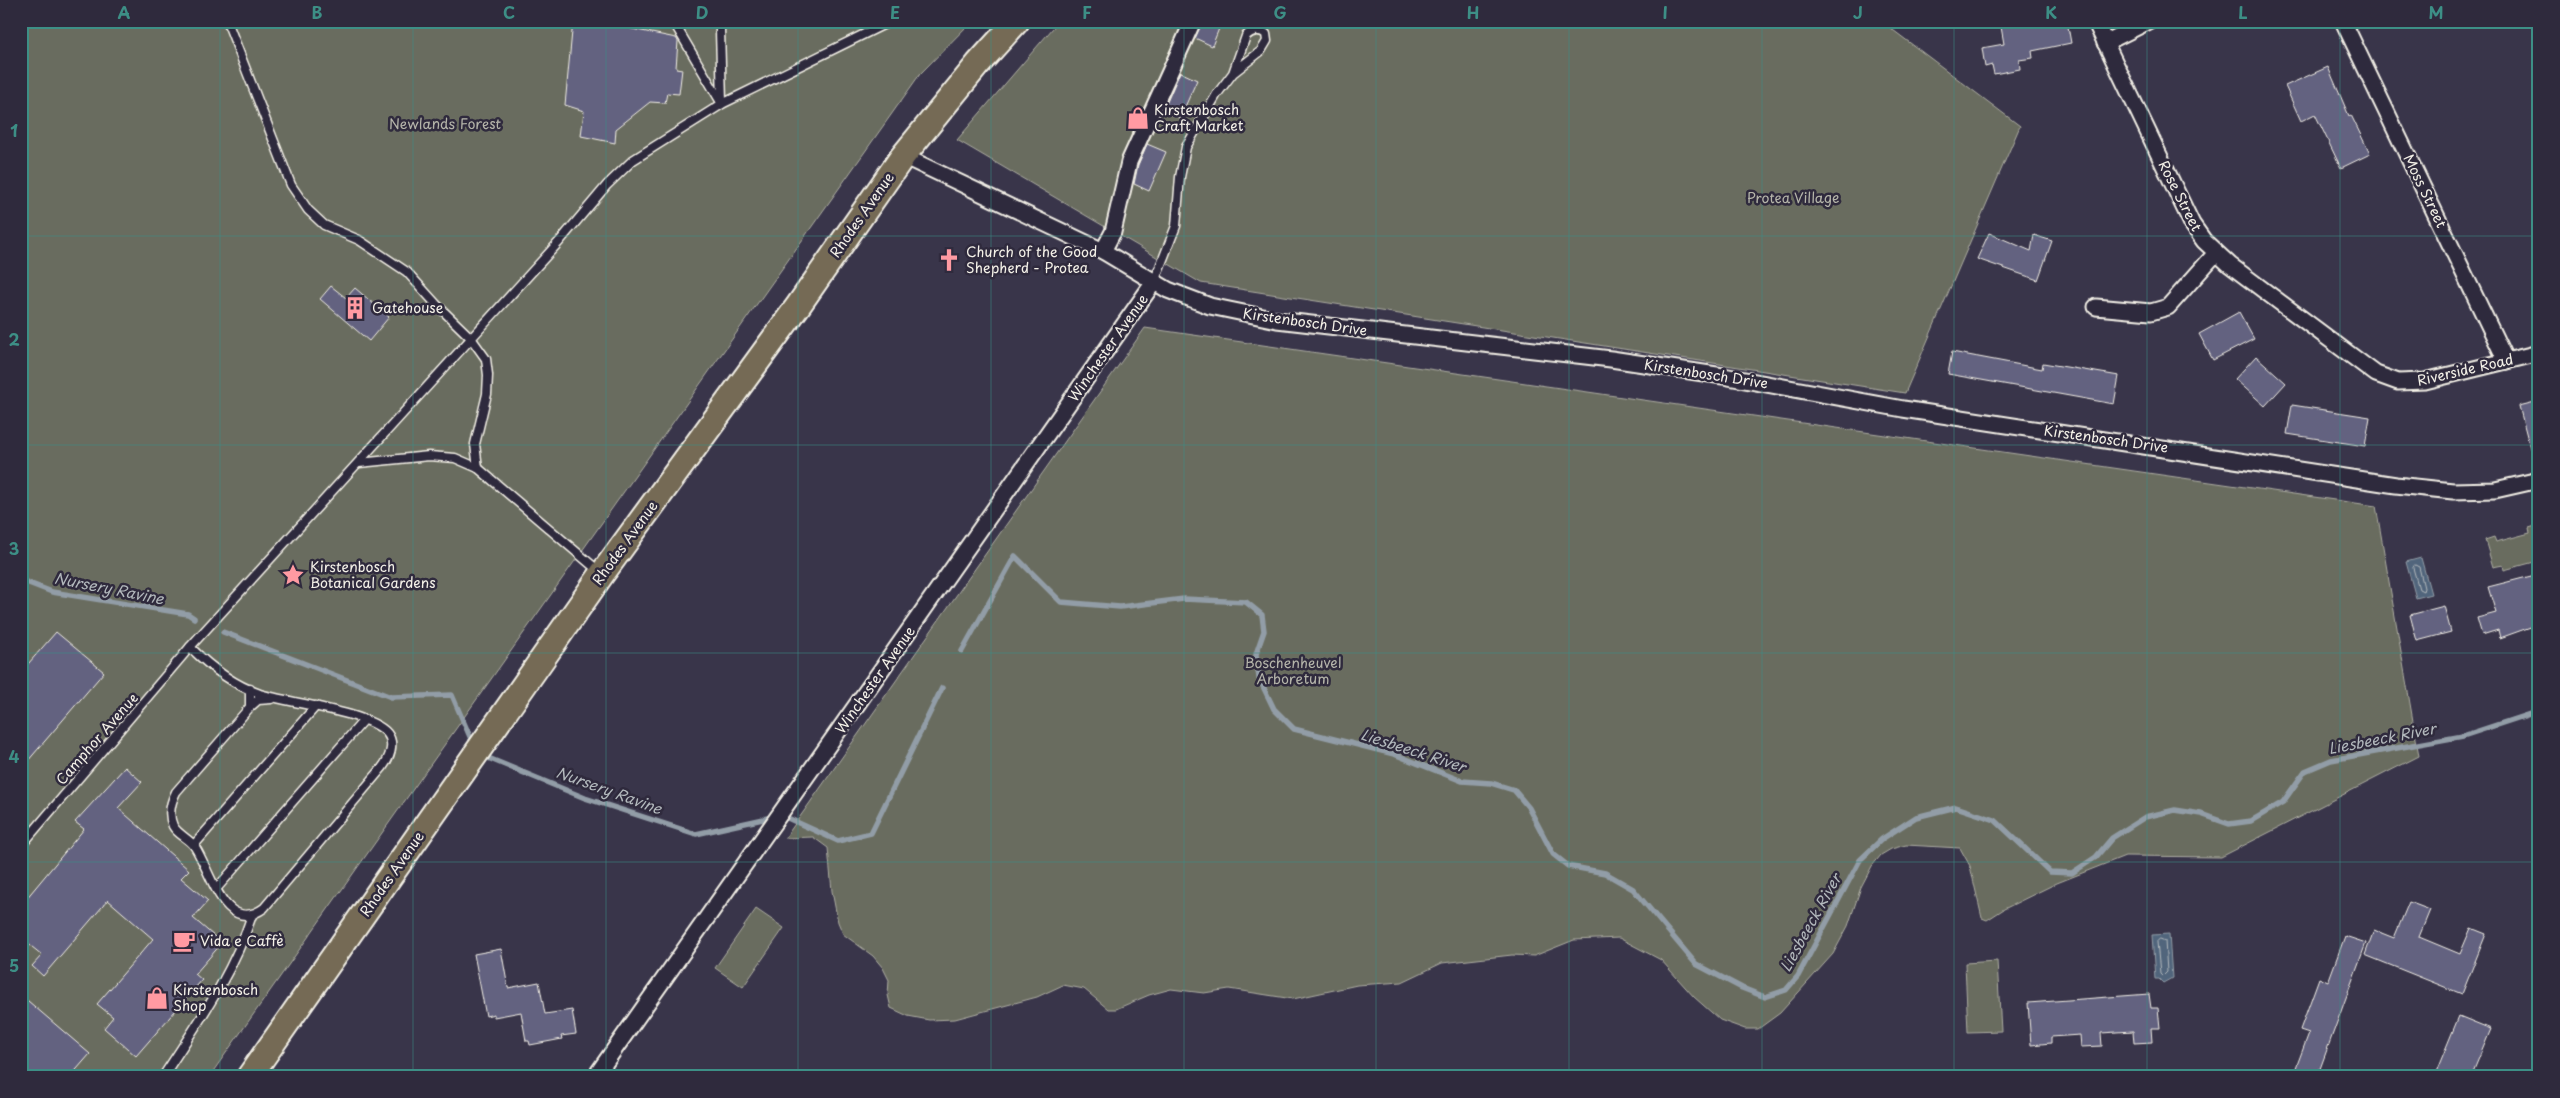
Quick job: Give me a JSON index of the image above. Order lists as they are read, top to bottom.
{
  "streets": {
    "main road": ["Rhodes Avenue"],
    "street": [
      "Moss Street",
      "Rose Street",
      "Kirstenbosch Drive",
      "Winchester Avenue",
      "Riverside Road"
    ],
    "lane": ["Camphor Avenue"]
  },
  "crossings": [
    ["Moss Street", "Riverside Road"],
    ["Rose Street", "Riverside Road"],
    ["Rhodes Avenue", "Kirstenbosch Drive"],
    ["Kirstenbosch Drive", "Winchester Avenue"]
  ],
  "water": ["Nursery Ravine", "Liesbeeck River"],
  "parks": ["Newlands Forest", "Protea Village", "Boschenheuvel Arboretum"],
  "places": {
    "shop": ["Kirstenbosch Craft Market", "Kirstenbosch Shop"],
    "church": ["Church of the Good Shepherd - Protea"],
    "building": ["Gatehouse"],
    "place": ["Kirstenbosch Botanical Gardens"],
    "cafe": ["Vida e Caffè"]
  },
  "grid": {
    "columns": [
      "A",
      "B",
      "C",
      "D",
      "E",
      "F",
      "G",
      "H",
      "I",
      "J",
      "K",
      "L",
      "M"
    ],
    "rows": [
      "1",
      "2",
      "3",
      "4",
      "5"
    ]
  }
}
